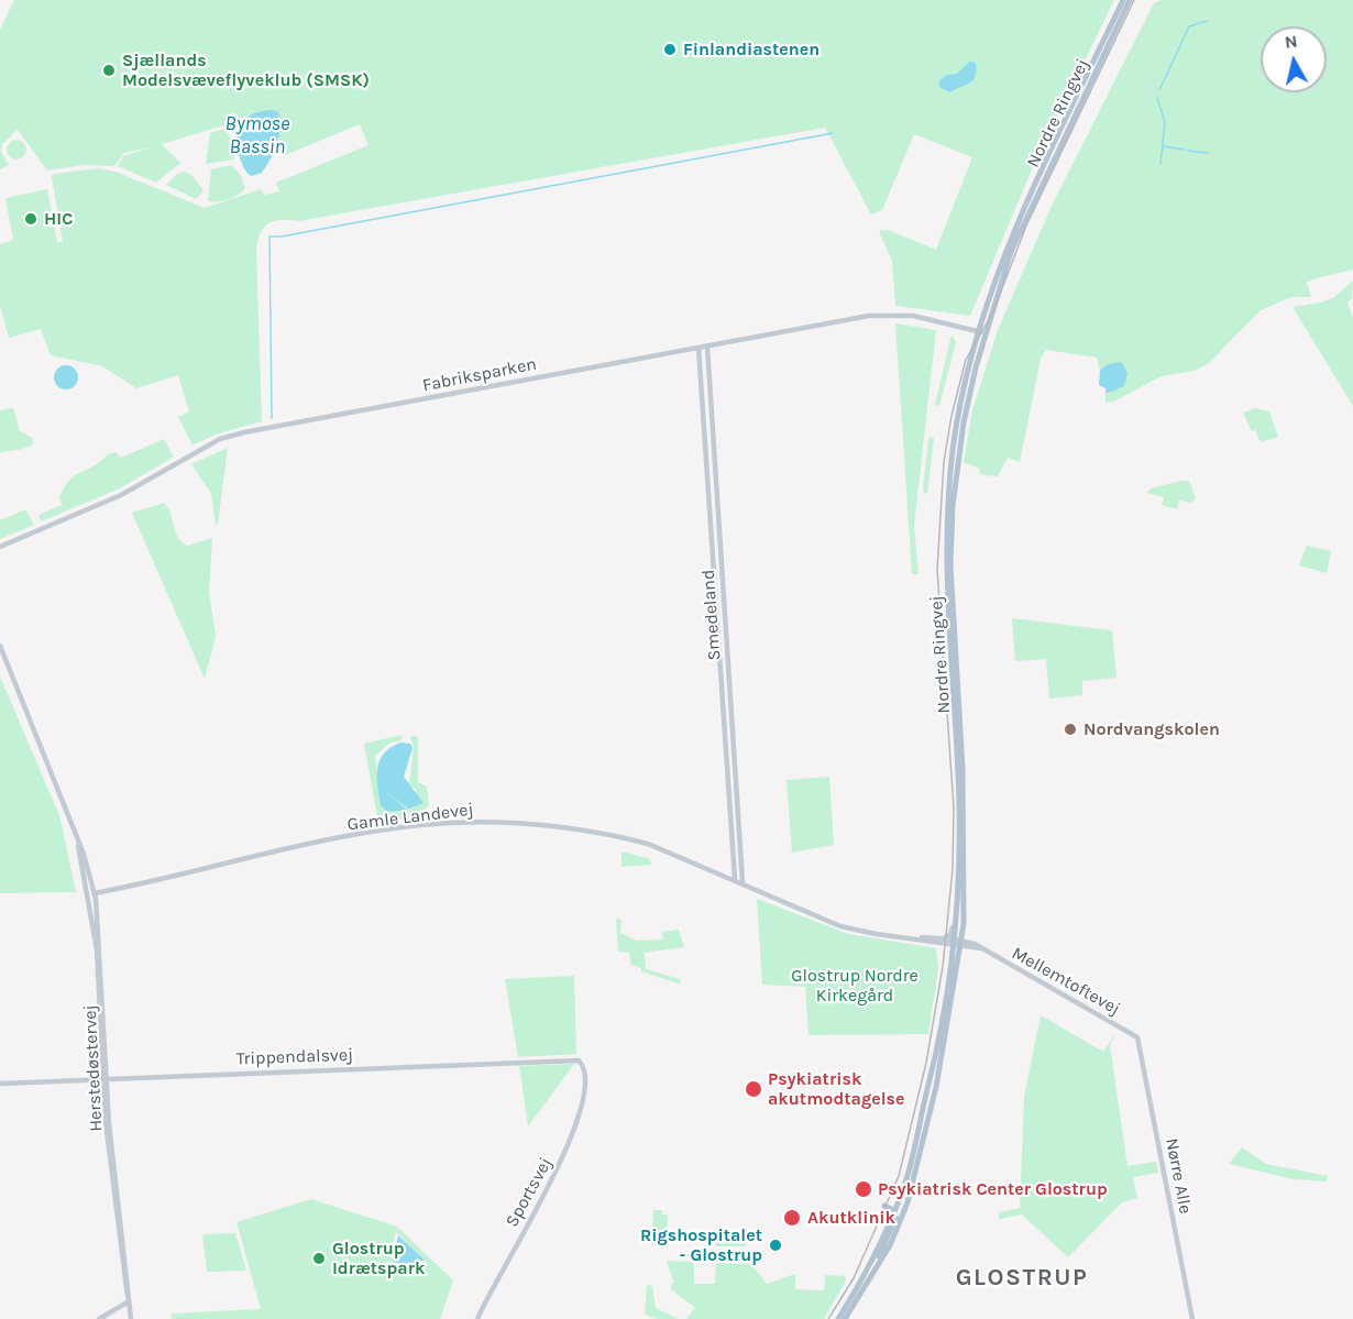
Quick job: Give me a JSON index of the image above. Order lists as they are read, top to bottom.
{
  "streets": {
    "main road": ["Nordre Ringvej"],
    "street": [
      "Fabriksparken",
      "Smedeland",
      "Gamle Landevej",
      "Mellemtoftevej",
      "Trippendalsvej",
      "Herstedøstervej",
      "Nørre Alle",
      "Sportsvej"
    ]
  },
  "crossings": [
    ["Nordre Ringvej", "Fabriksparken"],
    ["Nordre Ringvej", "Gamle Landevej"],
    ["Nordre Ringvej", "Mellemtoftevej"],
    ["Fabriksparken", "Smedeland"],
    ["Smedeland", "Gamle Landevej"],
    ["Gamle Landevej", "Mellemtoftevej"],
    ["Gamle Landevej", "Herstedøstervej"],
    ["Mellemtoftevej", "Nørre Alle"],
    ["Trippendalsvej", "Herstedøstervej"],
    ["Trippendalsvej", "Sportsvej"]
  ],
  "districts": ["GLOSTRUP"],
  "water": ["Bymose Bassin"],
  "parks": ["Glostrup Nordre Kirkegård"],
  "places": [
    "Finlandiastenen",
    "Sjællands Modelsvæveflyveklub (SMSK)",
    "HIC",
    "Nordvangskolen",
    "Psykiatrisk akutmodtagelse",
    "Psykiatrisk Center Glostrup",
    "Akutklinik",
    "Rigshospitalet - Glostrup",
    "Glostrup Idrætspark"
  ],
  "north": "top"
}
